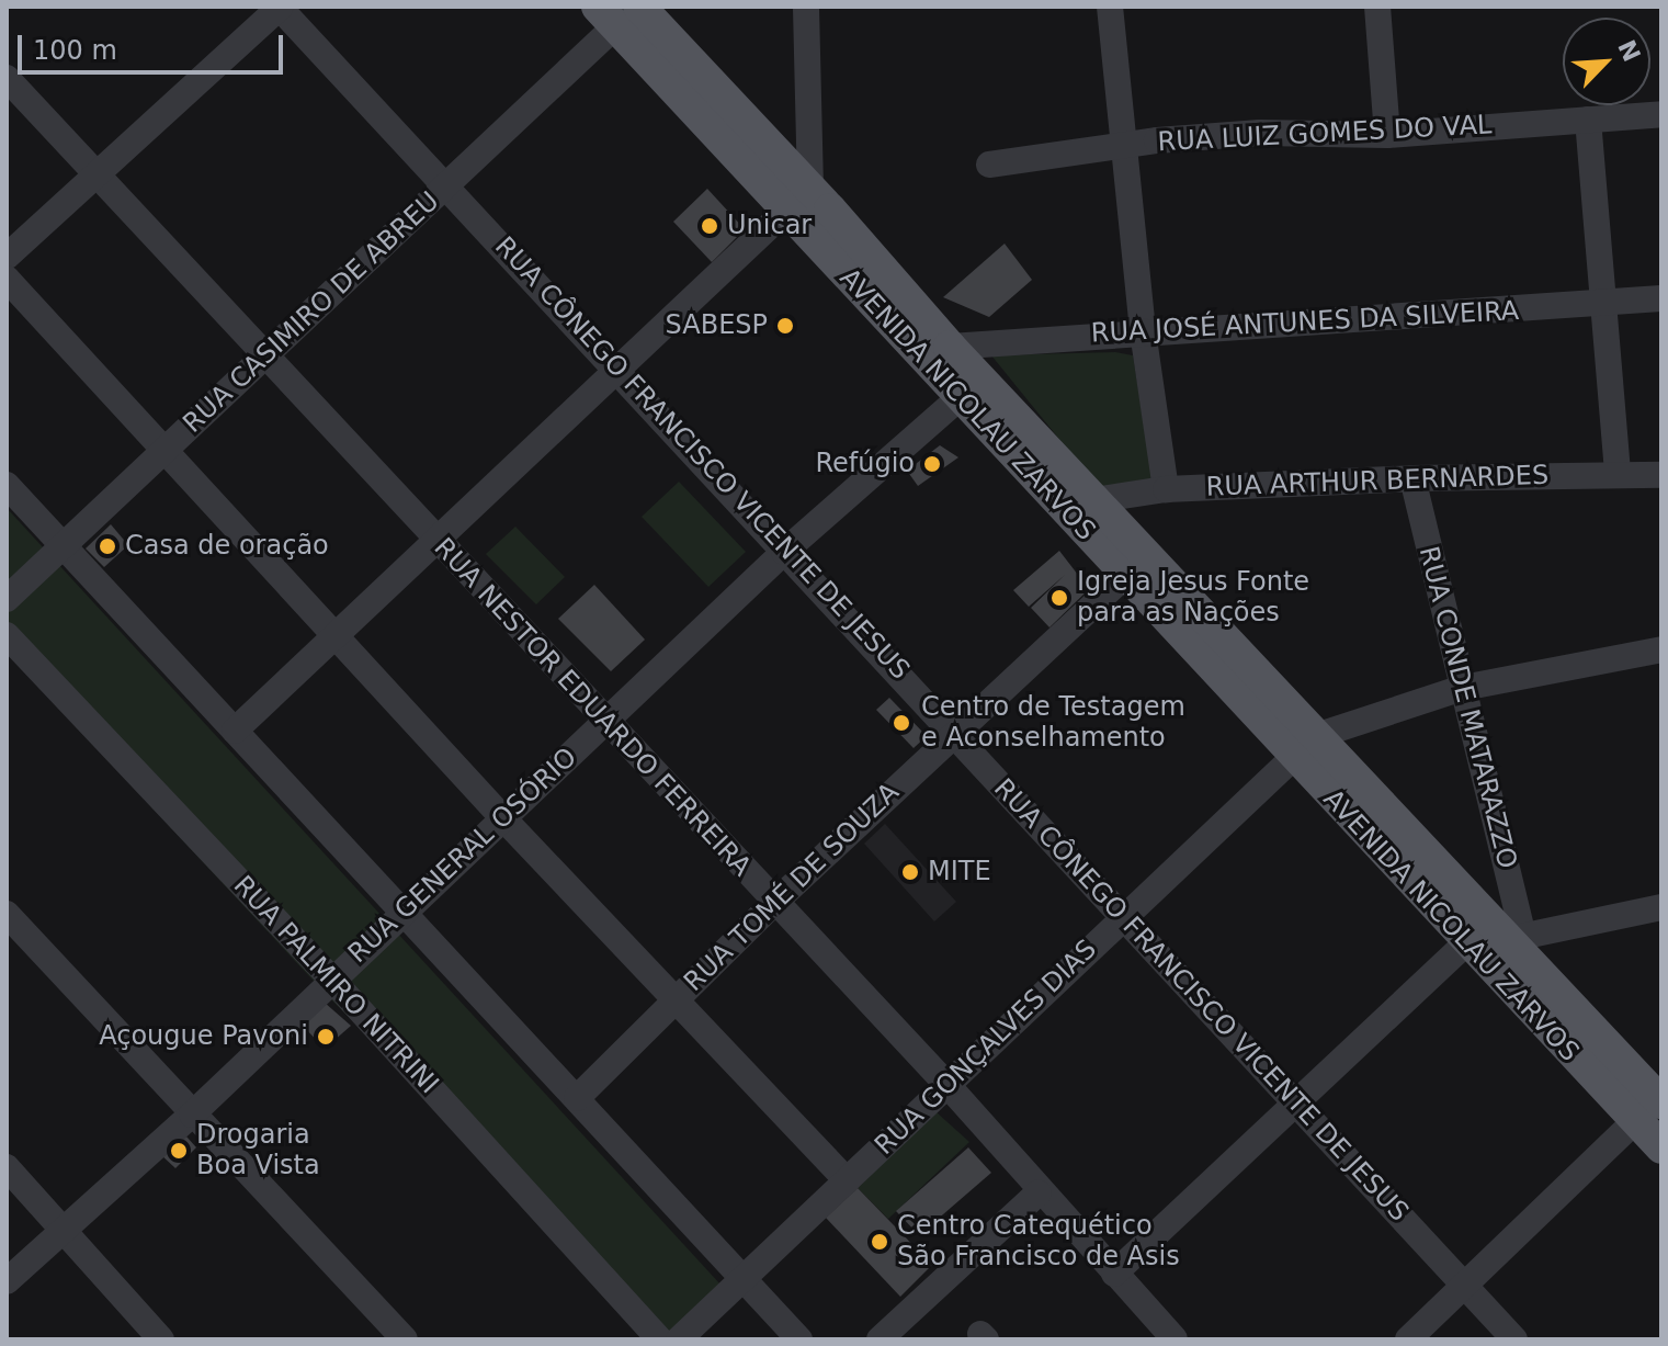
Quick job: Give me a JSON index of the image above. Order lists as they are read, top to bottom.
{
  "streets": {
    "main road": ["AVENIDA NICOLAU ZARVOS"],
    "street": [
      "RUA LUIZ GOMES DO VAL",
      "RUA CASIMIRO DE ABREU",
      "RUA JOSÉ ANTUNES DA SILVEIRA",
      "RUA CÔNEGO FRANCISCO VICENTE DE JESUS",
      "RUA ARTHUR BERNARDES",
      "RUA NESTOR EDUARDO FERREIRA",
      "RUA CONDE MATARAZZO",
      "RUA GENERAL OSÓRIO",
      "RUA TOMÉ DE SOUZA",
      "RUA PALMIRO NITRINI",
      "RUA GONÇALVES DIAS"
    ]
  },
  "crossings": [
    ["RUA CASIMIRO DE ABREU", "AVENIDA NICOLAU ZARVOS"],
    ["RUA CASIMIRO DE ABREU", "RUA CÔNEGO FRANCISCO VICENTE DE JESUS"],
    ["RUA CASIMIRO DE ABREU", "RUA NESTOR EDUARDO FERREIRA"],
    ["RUA JOSÉ ANTUNES DA SILVEIRA", "AVENIDA NICOLAU ZARVOS"],
    ["AVENIDA NICOLAU ZARVOS", "RUA ARTHUR BERNARDES"],
    ["AVENIDA NICOLAU ZARVOS", "RUA CONDE MATARAZZO"],
    ["AVENIDA NICOLAU ZARVOS", "RUA GENERAL OSÓRIO"],
    ["AVENIDA NICOLAU ZARVOS", "RUA TOMÉ DE SOUZA"],
    ["AVENIDA NICOLAU ZARVOS", "RUA GONÇALVES DIAS"],
    ["RUA CÔNEGO FRANCISCO VICENTE DE JESUS", "RUA GENERAL OSÓRIO"],
    ["RUA CÔNEGO FRANCISCO VICENTE DE JESUS", "RUA TOMÉ DE SOUZA"],
    ["RUA CÔNEGO FRANCISCO VICENTE DE JESUS", "RUA GONÇALVES DIAS"],
    ["RUA ARTHUR BERNARDES", "RUA CONDE MATARAZZO"],
    ["RUA NESTOR EDUARDO FERREIRA", "RUA GENERAL OSÓRIO"],
    ["RUA NESTOR EDUARDO FERREIRA", "RUA TOMÉ DE SOUZA"],
    ["RUA NESTOR EDUARDO FERREIRA", "RUA GONÇALVES DIAS"],
    ["RUA GENERAL OSÓRIO", "RUA PALMIRO NITRINI"]
  ],
  "places": [
    "Unicar",
    "SABESP",
    "Refúgio",
    "Casa de oração",
    "Igreja Jesus Fonte para as Nações",
    "Centro de Testagem e Aconselhamento",
    "MITE",
    "Açougue Pavoni",
    "Drogaria Boa Vista",
    "Centro Catequético São Francisco de Asis"
  ],
  "scale_bar": "100 m",
  "north": "top right"
}
